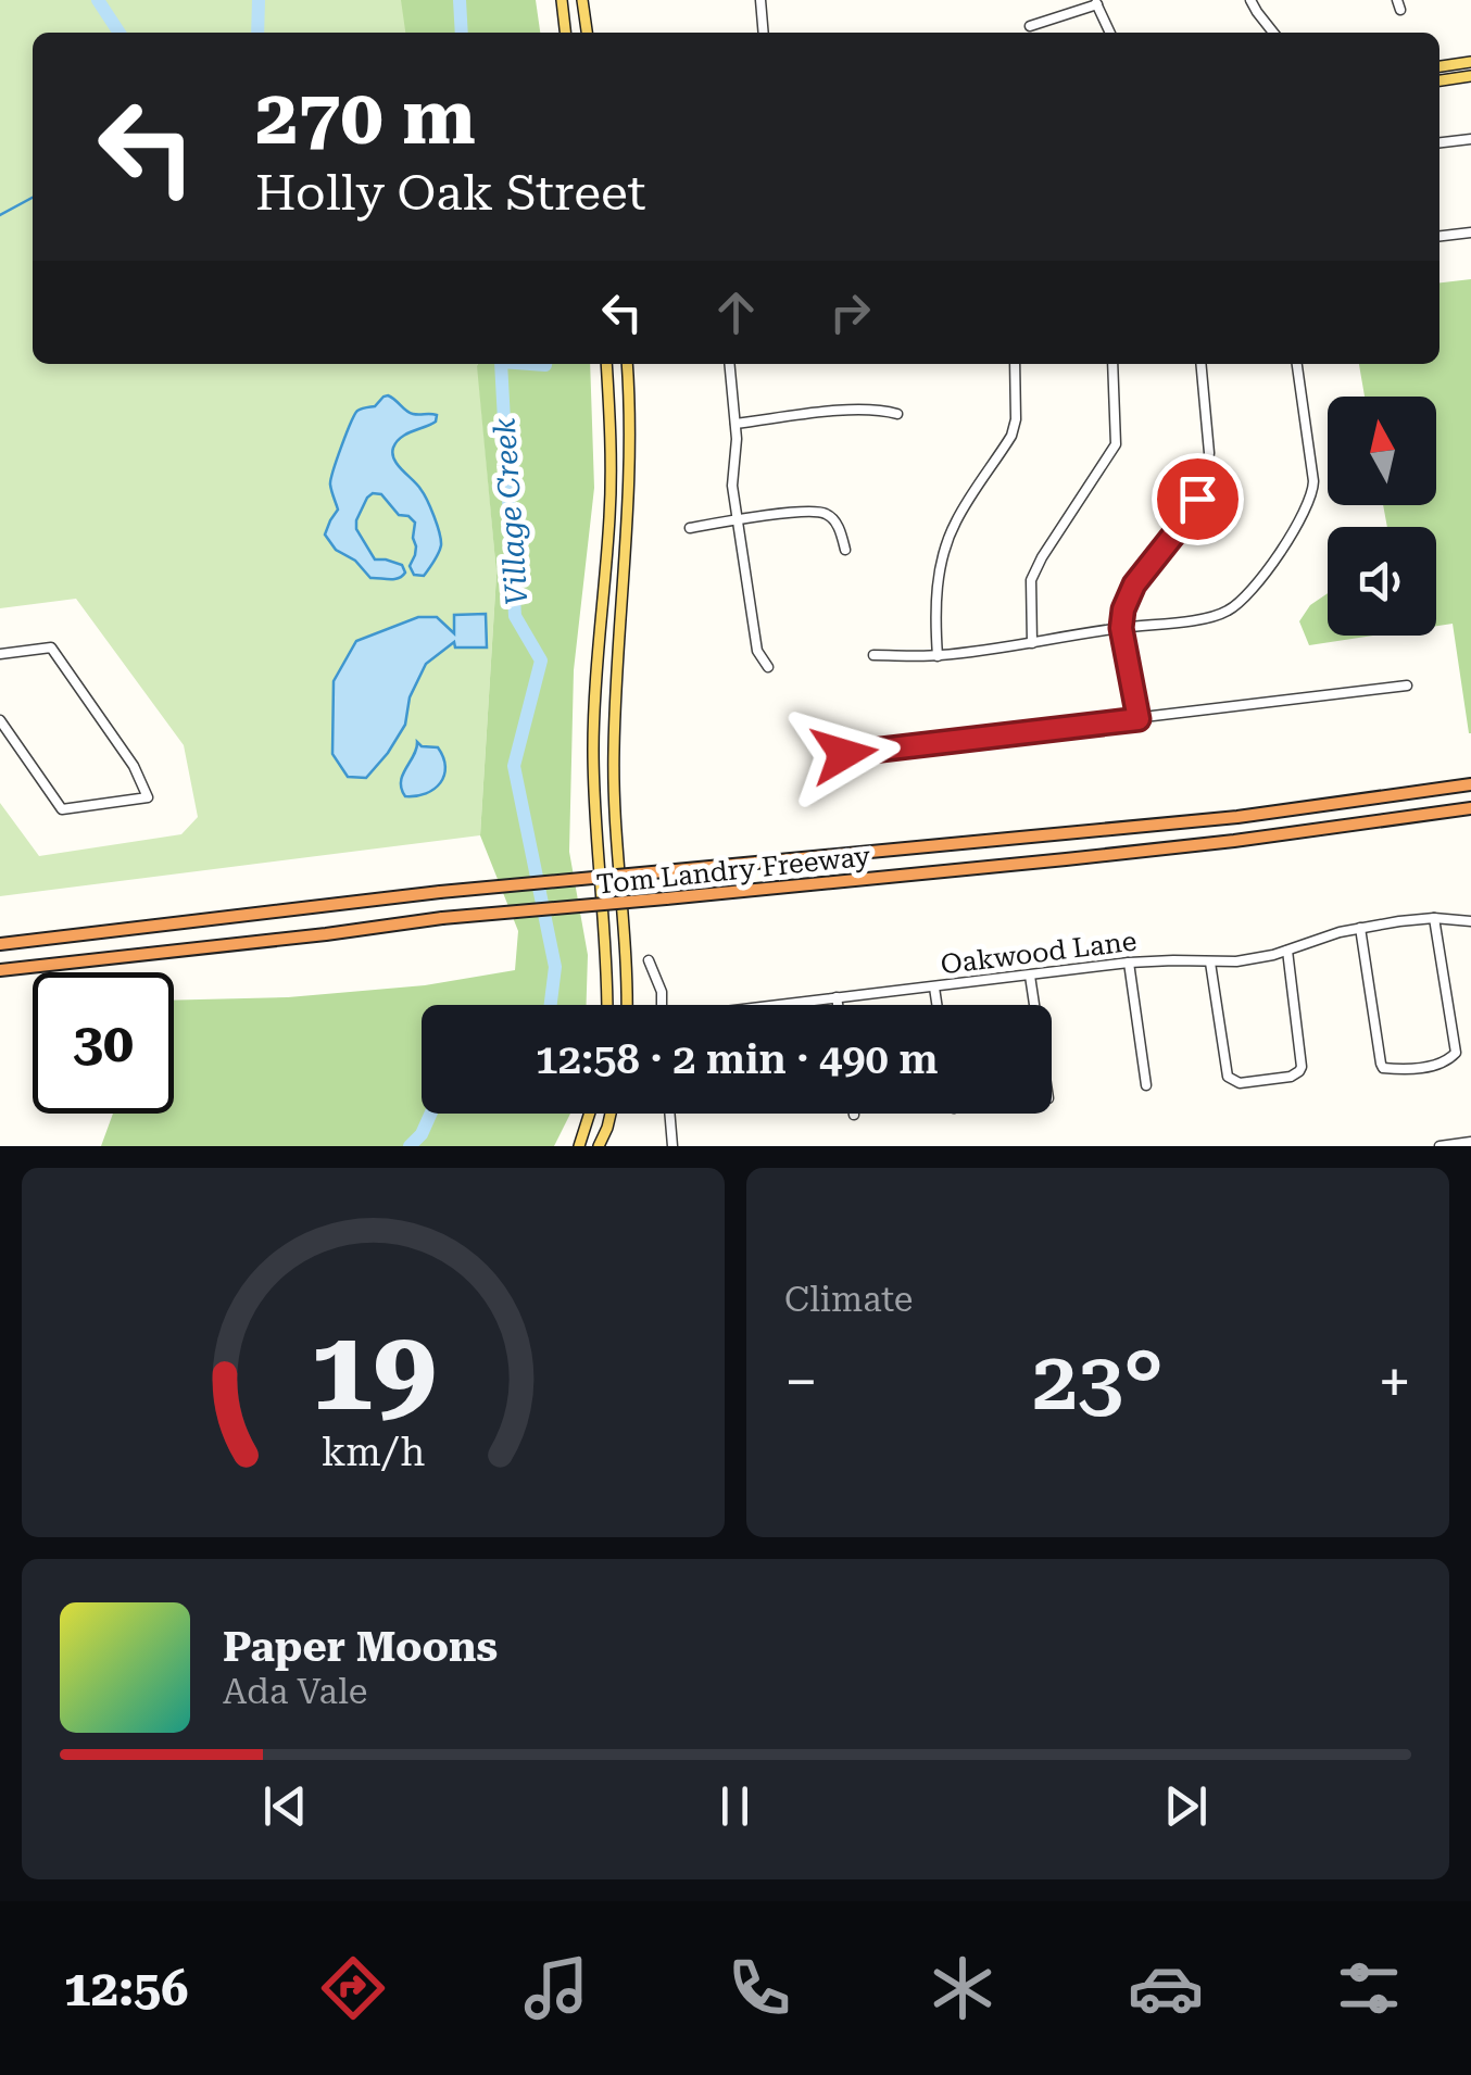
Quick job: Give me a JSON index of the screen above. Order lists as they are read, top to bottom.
{
  "streets": {
    "highway": ["Tom Landry Freeway"],
    "street": ["Oakwood Lane"]
  },
  "water": ["Village Creek"],
  "north": "top",
  "page": {
    "turn": ["270 m", "Holly Oak Street"],
    "limit": "30",
    "trip": "12:58 · 2 min · 490 m",
    "tile": "Climate",
    "heat": ["−", "23°", "+"],
    "song": ["Paper Moons", "Ada Vale"],
    "tabs": "12:56",
    "gauge": ["19", "km/h"]
  }
}
